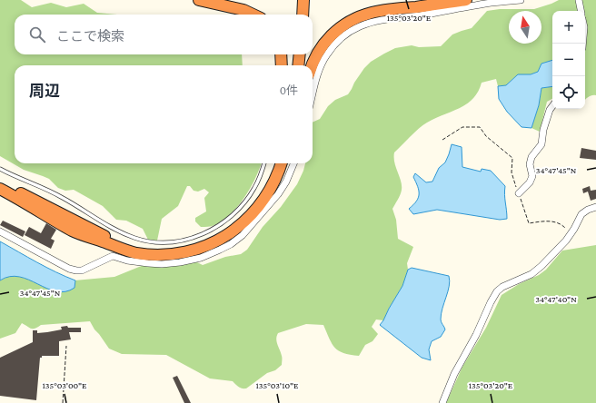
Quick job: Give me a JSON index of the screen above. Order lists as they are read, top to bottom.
{
  "north": "top",
  "page": {
    "map_buttons": ["+", "−"],
    "search": "ここで検索",
    "heading": ["周辺", "0件"]
  },
  "coordinates": [
    "135°03'20\"E",
    "34°47'45\"N",
    "34°47'40\"N",
    "135°03'00\"E",
    "135°03'10\"E"
  ]
}
